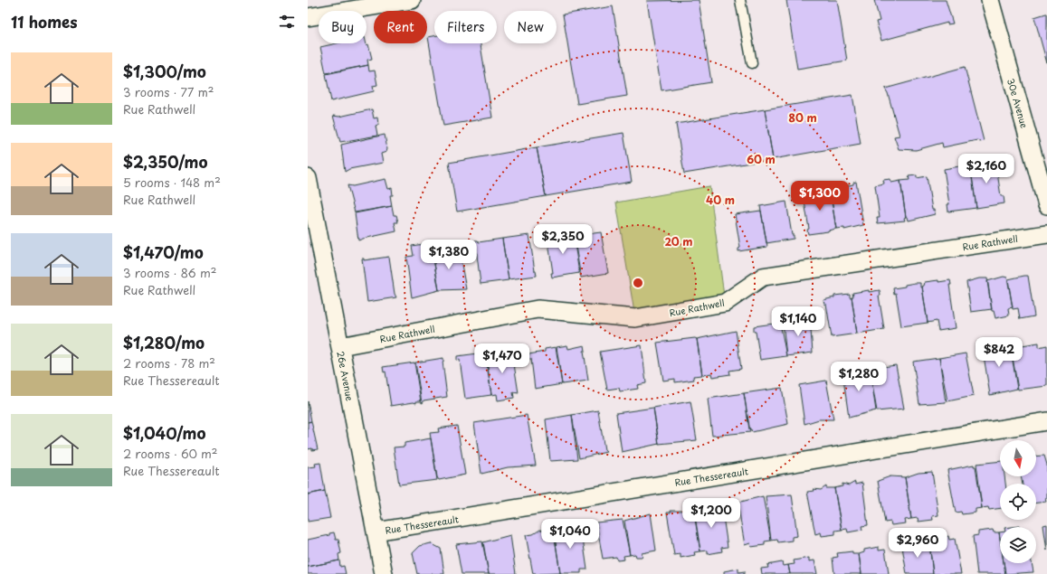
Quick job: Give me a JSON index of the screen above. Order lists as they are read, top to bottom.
{
  "streets": {
    "street": [
      "30e Avenue",
      "Rue Rathwell",
      "26e Avenue",
      "Rue Thessereault"
    ]
  },
  "crossings": [
    ["Rue Rathwell", "26e Avenue"],
    ["26e Avenue", "Rue Thessereault"]
  ],
  "north": "bottom",
  "page": {
    "heading": "11 homes",
    "chip": [
      "Buy",
      "Rent",
      "Filters",
      "New"
    ],
    "list": [
      {
        "name": "$1,300/mo",
        "note": "3 rooms · 77 m² · Rue Rathwell"
      },
      {
        "name": "$2,350/mo",
        "note": "5 rooms · 148 m² · Rue Rathwell"
      },
      {
        "name": "$1,470/mo",
        "note": "3 rooms · 86 m² · Rue Rathwell"
      },
      {
        "name": "$1,280/mo",
        "note": "2 rooms · 78 m² · Rue Thessereault"
      },
      {
        "name": "$1,040/mo",
        "note": "2 rooms · 60 m² · Rue Thessereault"
      }
    ],
    "price": [
      "$2,160",
      "$1,300",
      "$2,350",
      "$1,380",
      "$1,140",
      "$842",
      "$1,470",
      "$1,280",
      "$1,200",
      "$1,040",
      "$2,960"
    ]
  },
  "rings": [
    "80 m",
    "60 m",
    "40 m",
    "20 m"
  ]
}
